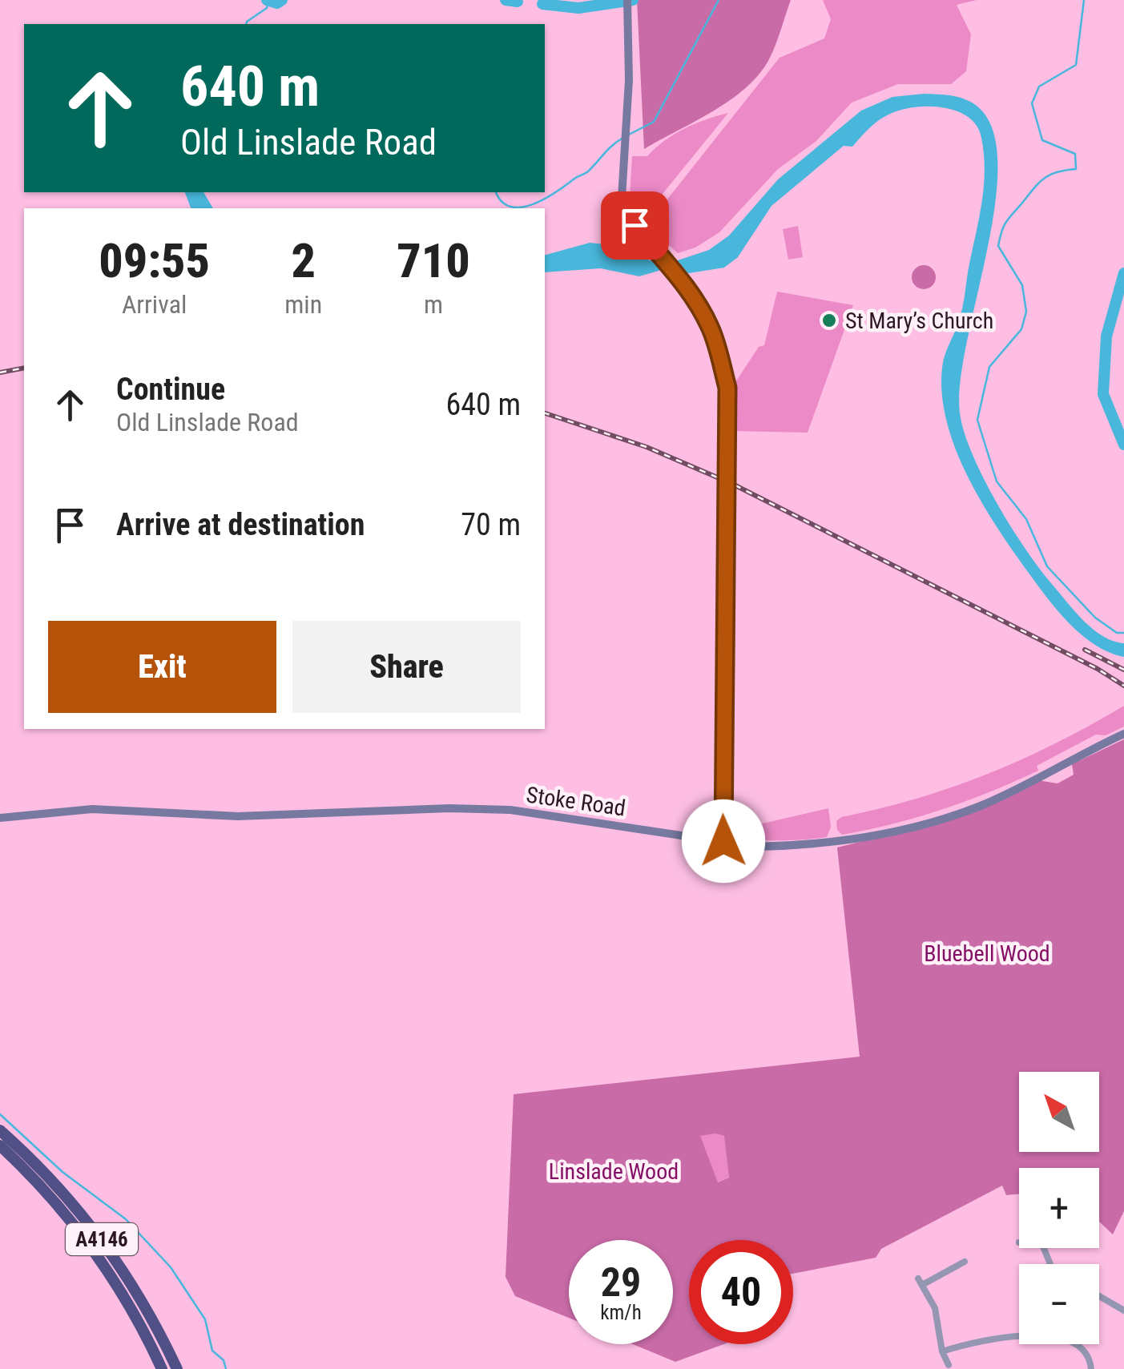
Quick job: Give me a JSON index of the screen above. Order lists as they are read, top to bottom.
{
  "streets": {
    "highway": ["A4146"],
    "street": ["Stoke Road"]
  },
  "parks": ["Bluebell Wood", "Linslade Wood"],
  "places": ["St Mary’s Church"],
  "north": "top left",
  "page": {
    "turn": ["640 m", "Old Linslade Road"],
    "eta": [
      "09:55",
      "Arrival",
      "2",
      "min",
      "710",
      "m"
    ],
    "list": [
      {
        "name": "Continue",
        "note": "Old Linslade Road",
        "value": "640 m"
      },
      {
        "name": "Arrive at destination",
        "value": "70 m"
      }
    ],
    "buttons": ["Exit", "Share"],
    "map_buttons": ["+", "−"],
    "speed": "29 km/h",
    "limit": "40"
  }
}
